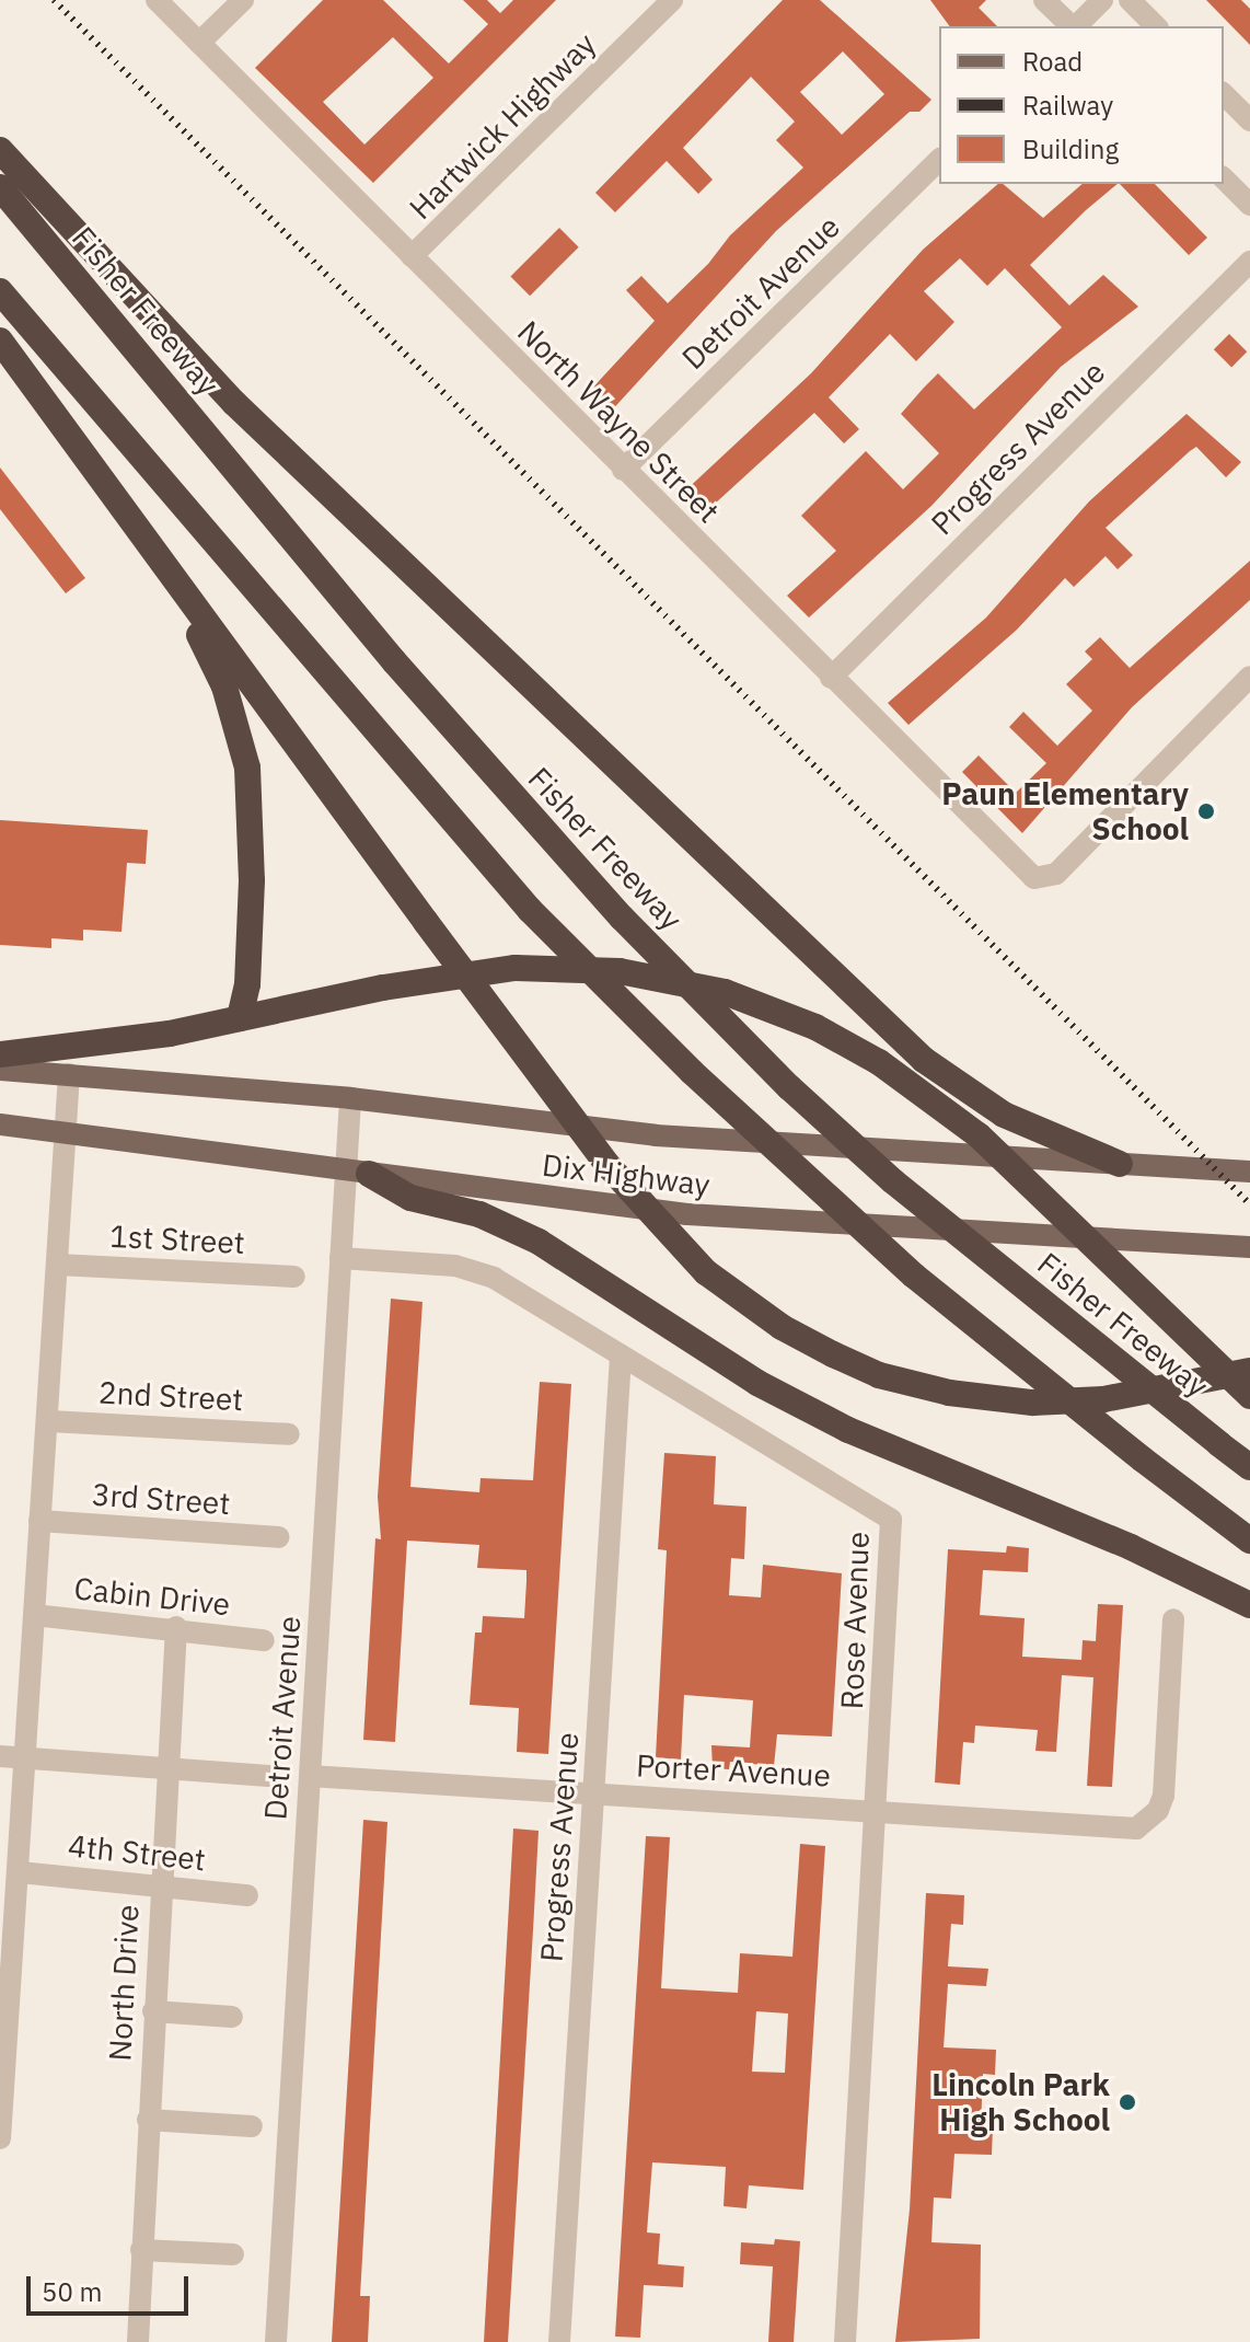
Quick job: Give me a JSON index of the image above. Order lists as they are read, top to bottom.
{
  "streets": {
    "highway": ["Fisher Freeway"],
    "main road": ["Dix Highway"],
    "street": [
      "Hartwick Highway",
      "Detroit Avenue",
      "North Wayne Street",
      "Progress Avenue",
      "1st Street",
      "2nd Street",
      "3rd Street",
      "Cabin Drive",
      "Rose Avenue",
      "Porter Avenue",
      "4th Street",
      "North Drive"
    ]
  },
  "crossings": [
    ["Hartwick Highway", "North Wayne Street"],
    ["Detroit Avenue", "North Wayne Street"],
    ["Detroit Avenue", "Dix Highway"],
    ["Detroit Avenue", "Rose Avenue"],
    ["Detroit Avenue", "Porter Avenue"],
    ["North Wayne Street", "Progress Avenue"],
    ["Progress Avenue", "Rose Avenue"],
    ["Progress Avenue", "Porter Avenue"],
    ["Cabin Drive", "North Drive"],
    ["Rose Avenue", "Porter Avenue"],
    ["4th Street", "North Drive"]
  ],
  "places": ["Paun Elementary School", "Lincoln Park High School"],
  "legend": ["Road", "Railway", "Building"],
  "scale_bar": "50 m"
}
